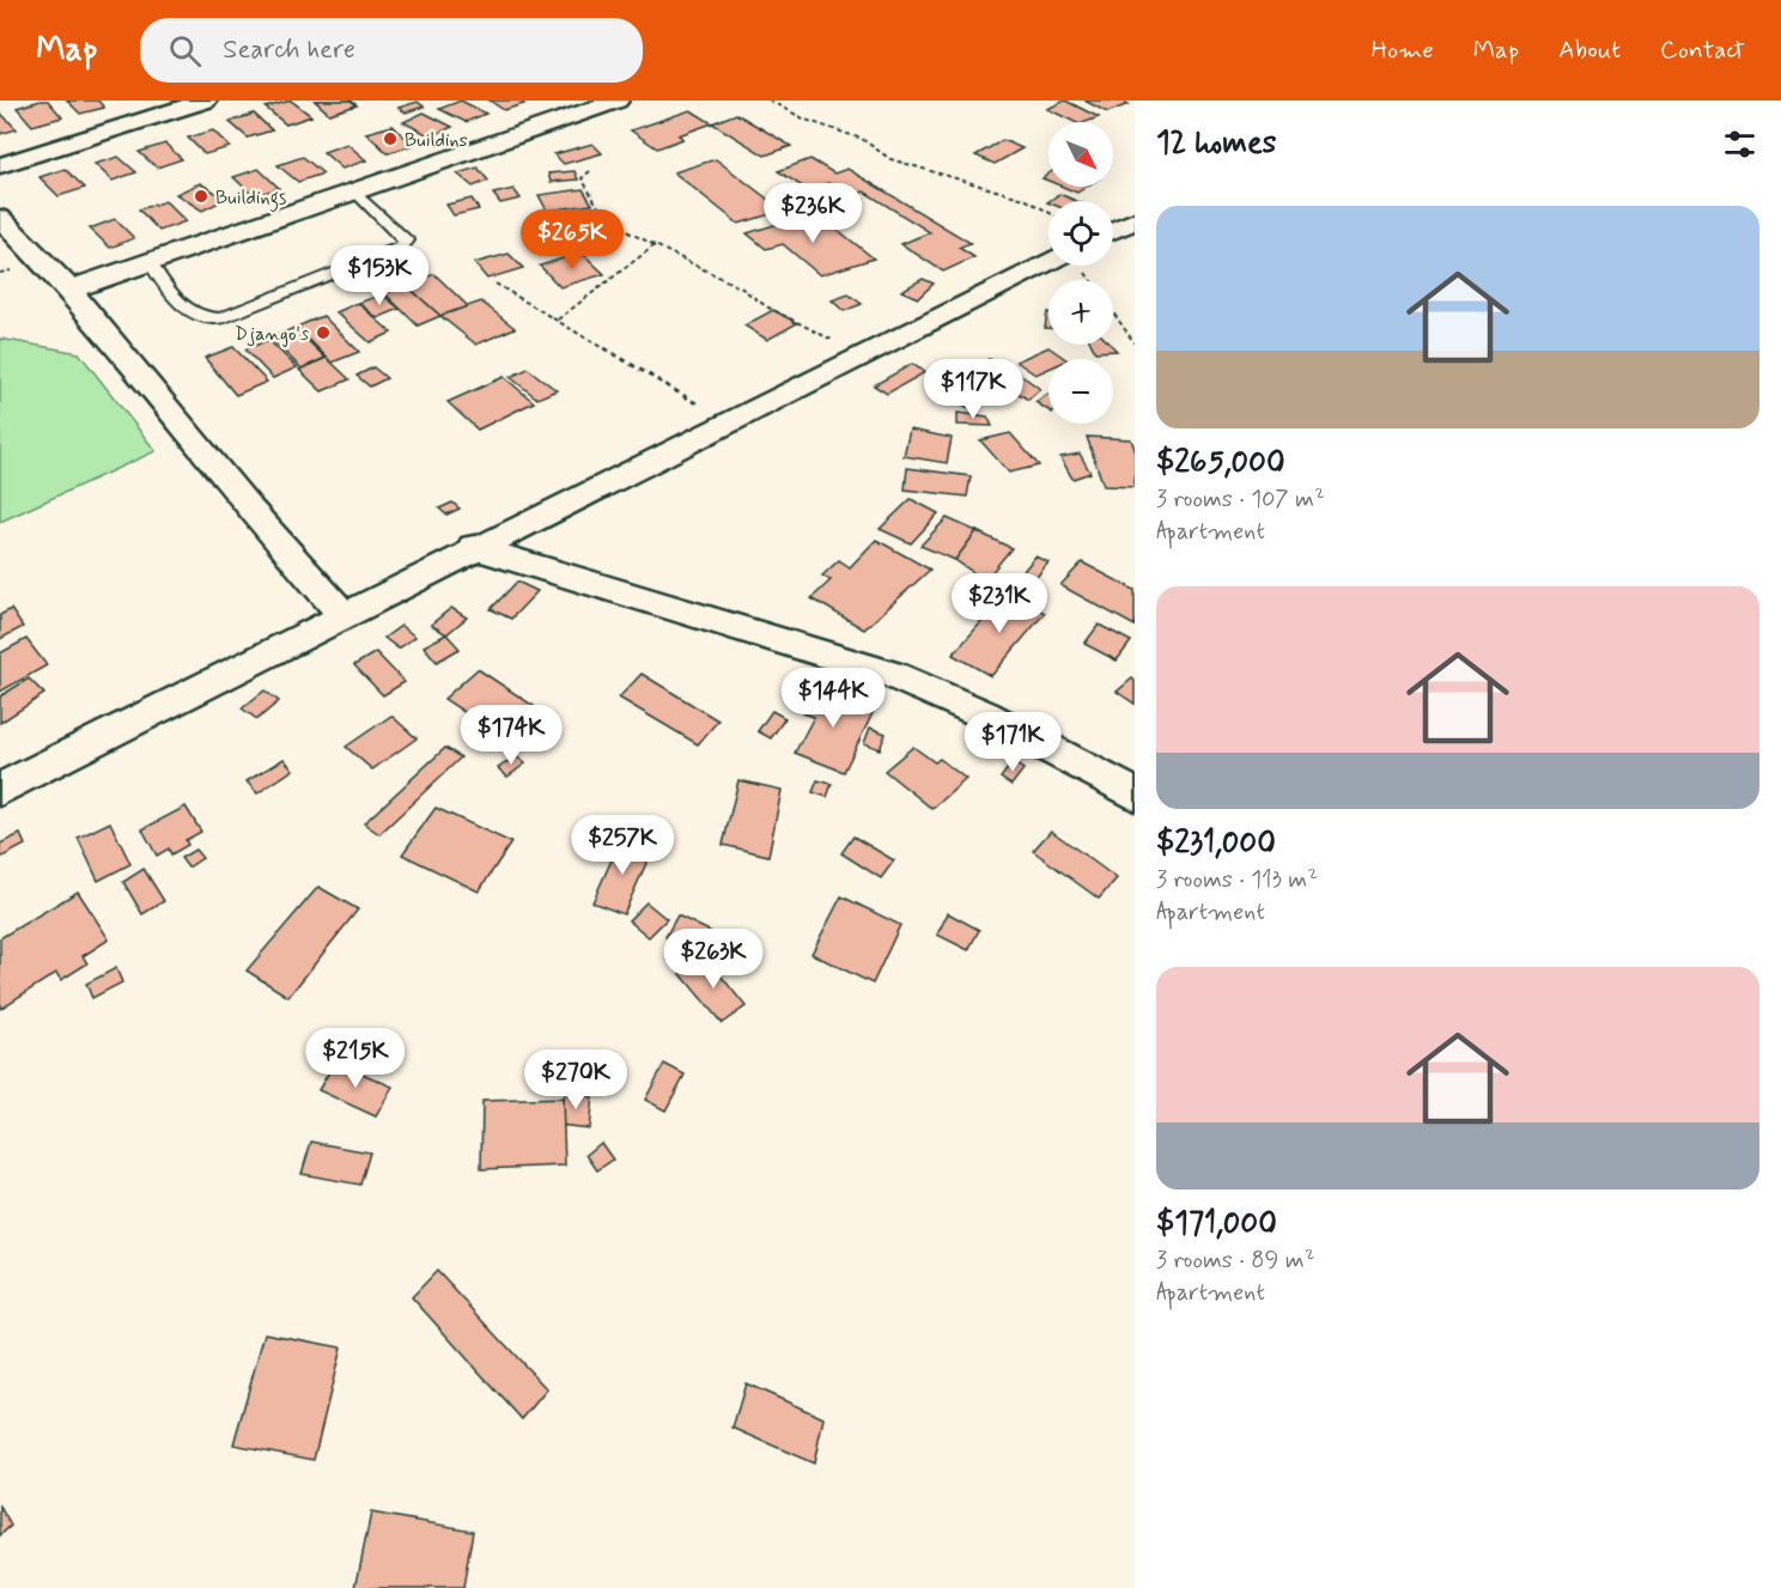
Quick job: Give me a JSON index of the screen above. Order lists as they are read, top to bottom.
{
  "places": ["Buildins", "Buildings", "Django's"],
  "north": "bottom right",
  "page": {
    "header": "Map",
    "search": "Search here",
    "nav": [
      "Home",
      "Map",
      "About",
      "Contact"
    ],
    "heading": "12 homes",
    "map_buttons": ["+", "−"],
    "price": [
      "$236K",
      "$265K",
      "$153K",
      "$117K",
      "$231K",
      "$144K",
      "$174K",
      "$171K",
      "$257K",
      "$263K",
      "$215K",
      "$270K"
    ],
    "list": [
      {
        "name": "$265,000",
        "note": "3 rooms · 107 m² · Apartment"
      },
      {
        "name": "$231,000",
        "note": "3 rooms · 113 m² · Apartment"
      },
      {
        "name": "$171,000",
        "note": "3 rooms · 89 m² · Apartment"
      }
    ]
  }
}
